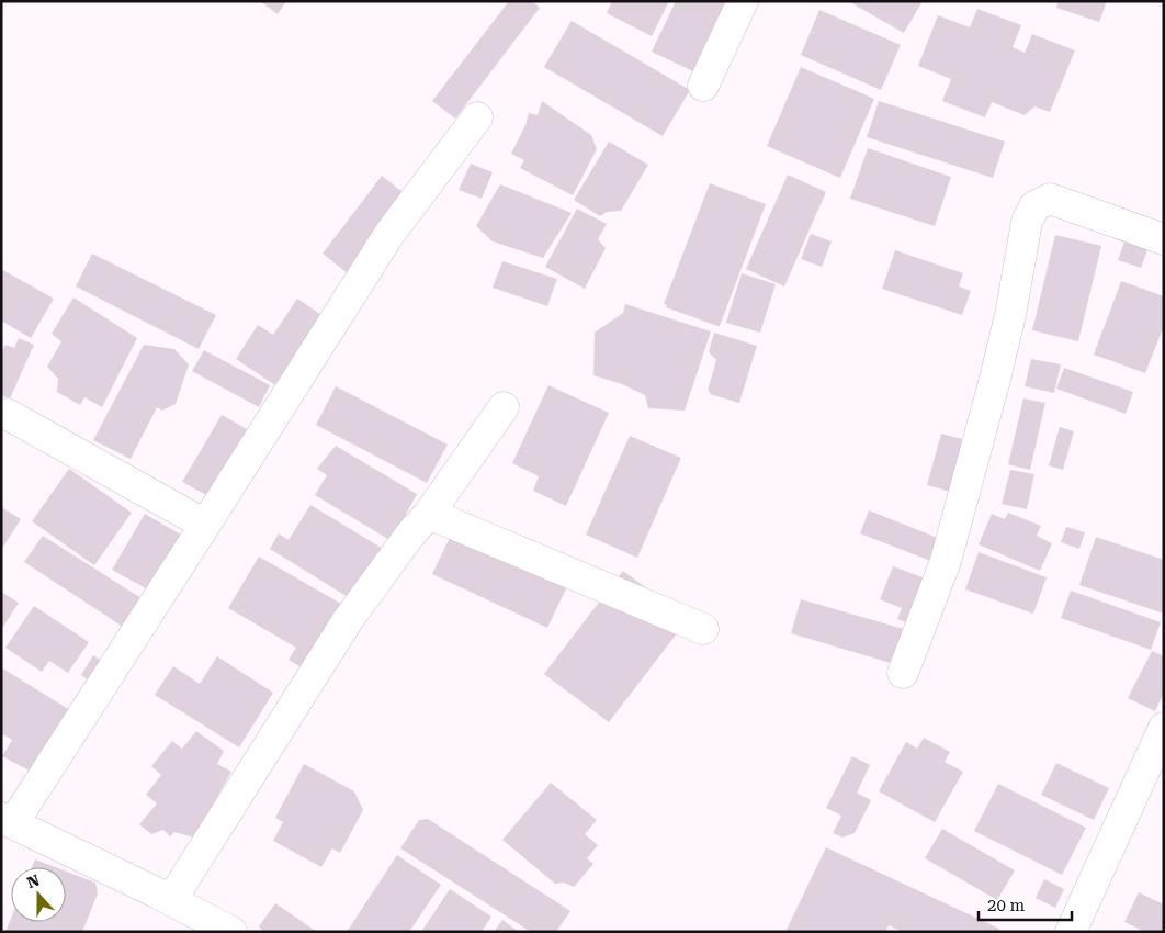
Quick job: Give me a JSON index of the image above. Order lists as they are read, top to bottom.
{
  "scale_bar": "20 m",
  "north": "top"
}
